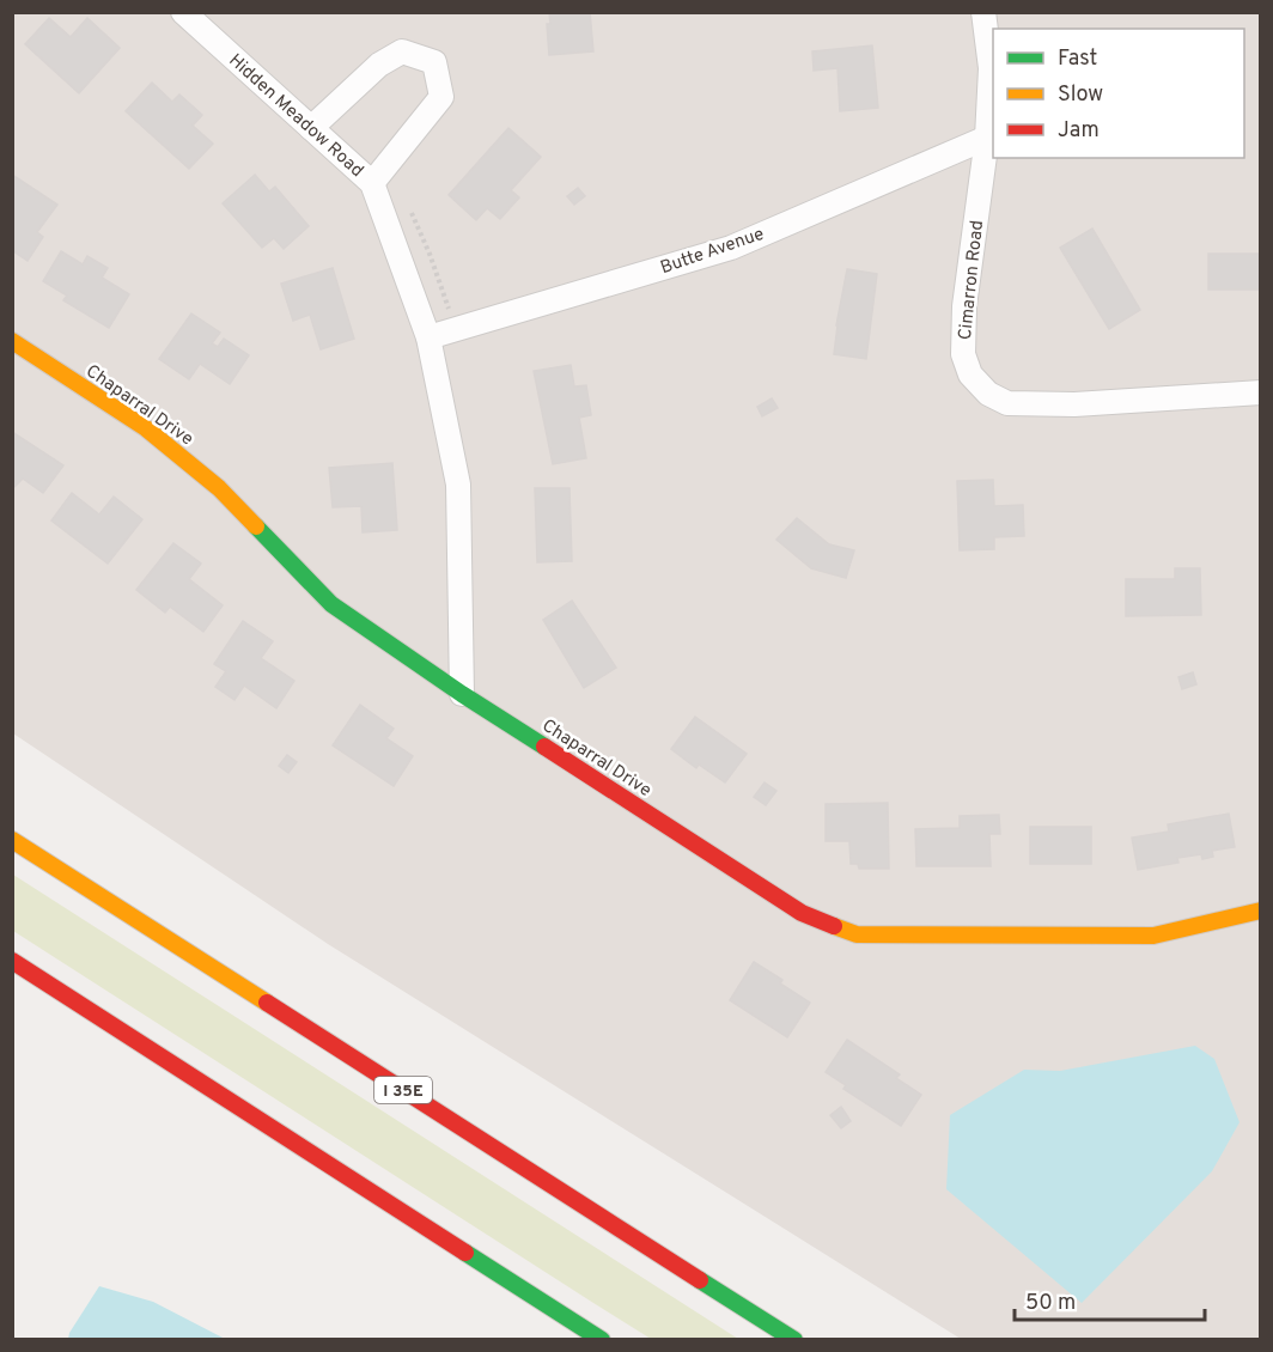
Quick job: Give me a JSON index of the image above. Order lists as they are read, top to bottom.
{
  "streets": {
    "main road": ["Chaparral Drive", "I 35E"],
    "street": ["Hidden Meadow Road", "Butte Avenue", "Cimarron Road"]
  },
  "crossings": [
    ["Hidden Meadow Road", "Butte Avenue"],
    ["Hidden Meadow Road", "Chaparral Drive"],
    ["Butte Avenue", "Cimarron Road"]
  ],
  "legend": ["Fast", "Slow", "Jam"],
  "scale_bar": "50 m"
}
